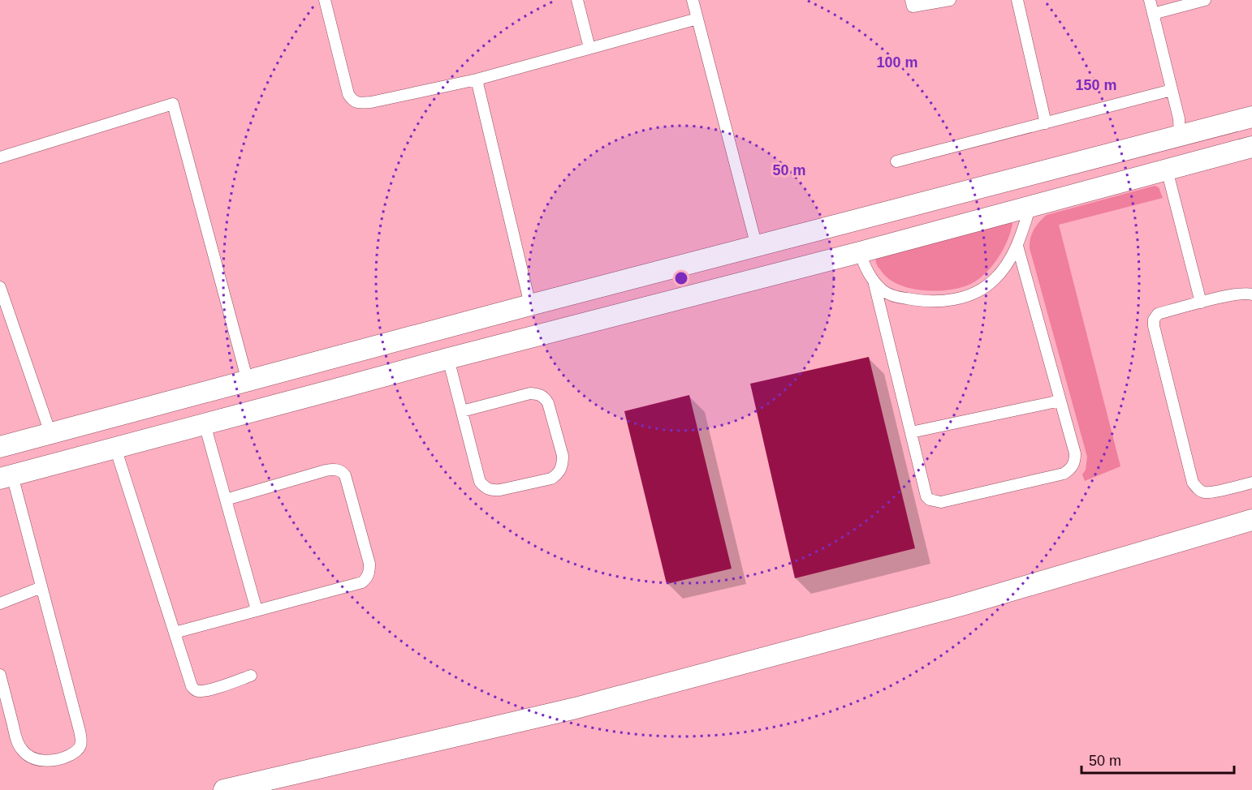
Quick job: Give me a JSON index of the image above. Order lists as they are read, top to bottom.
{
  "scale_bar": "50 m",
  "rings": ["100 m", "150 m", "50 m"]
}
